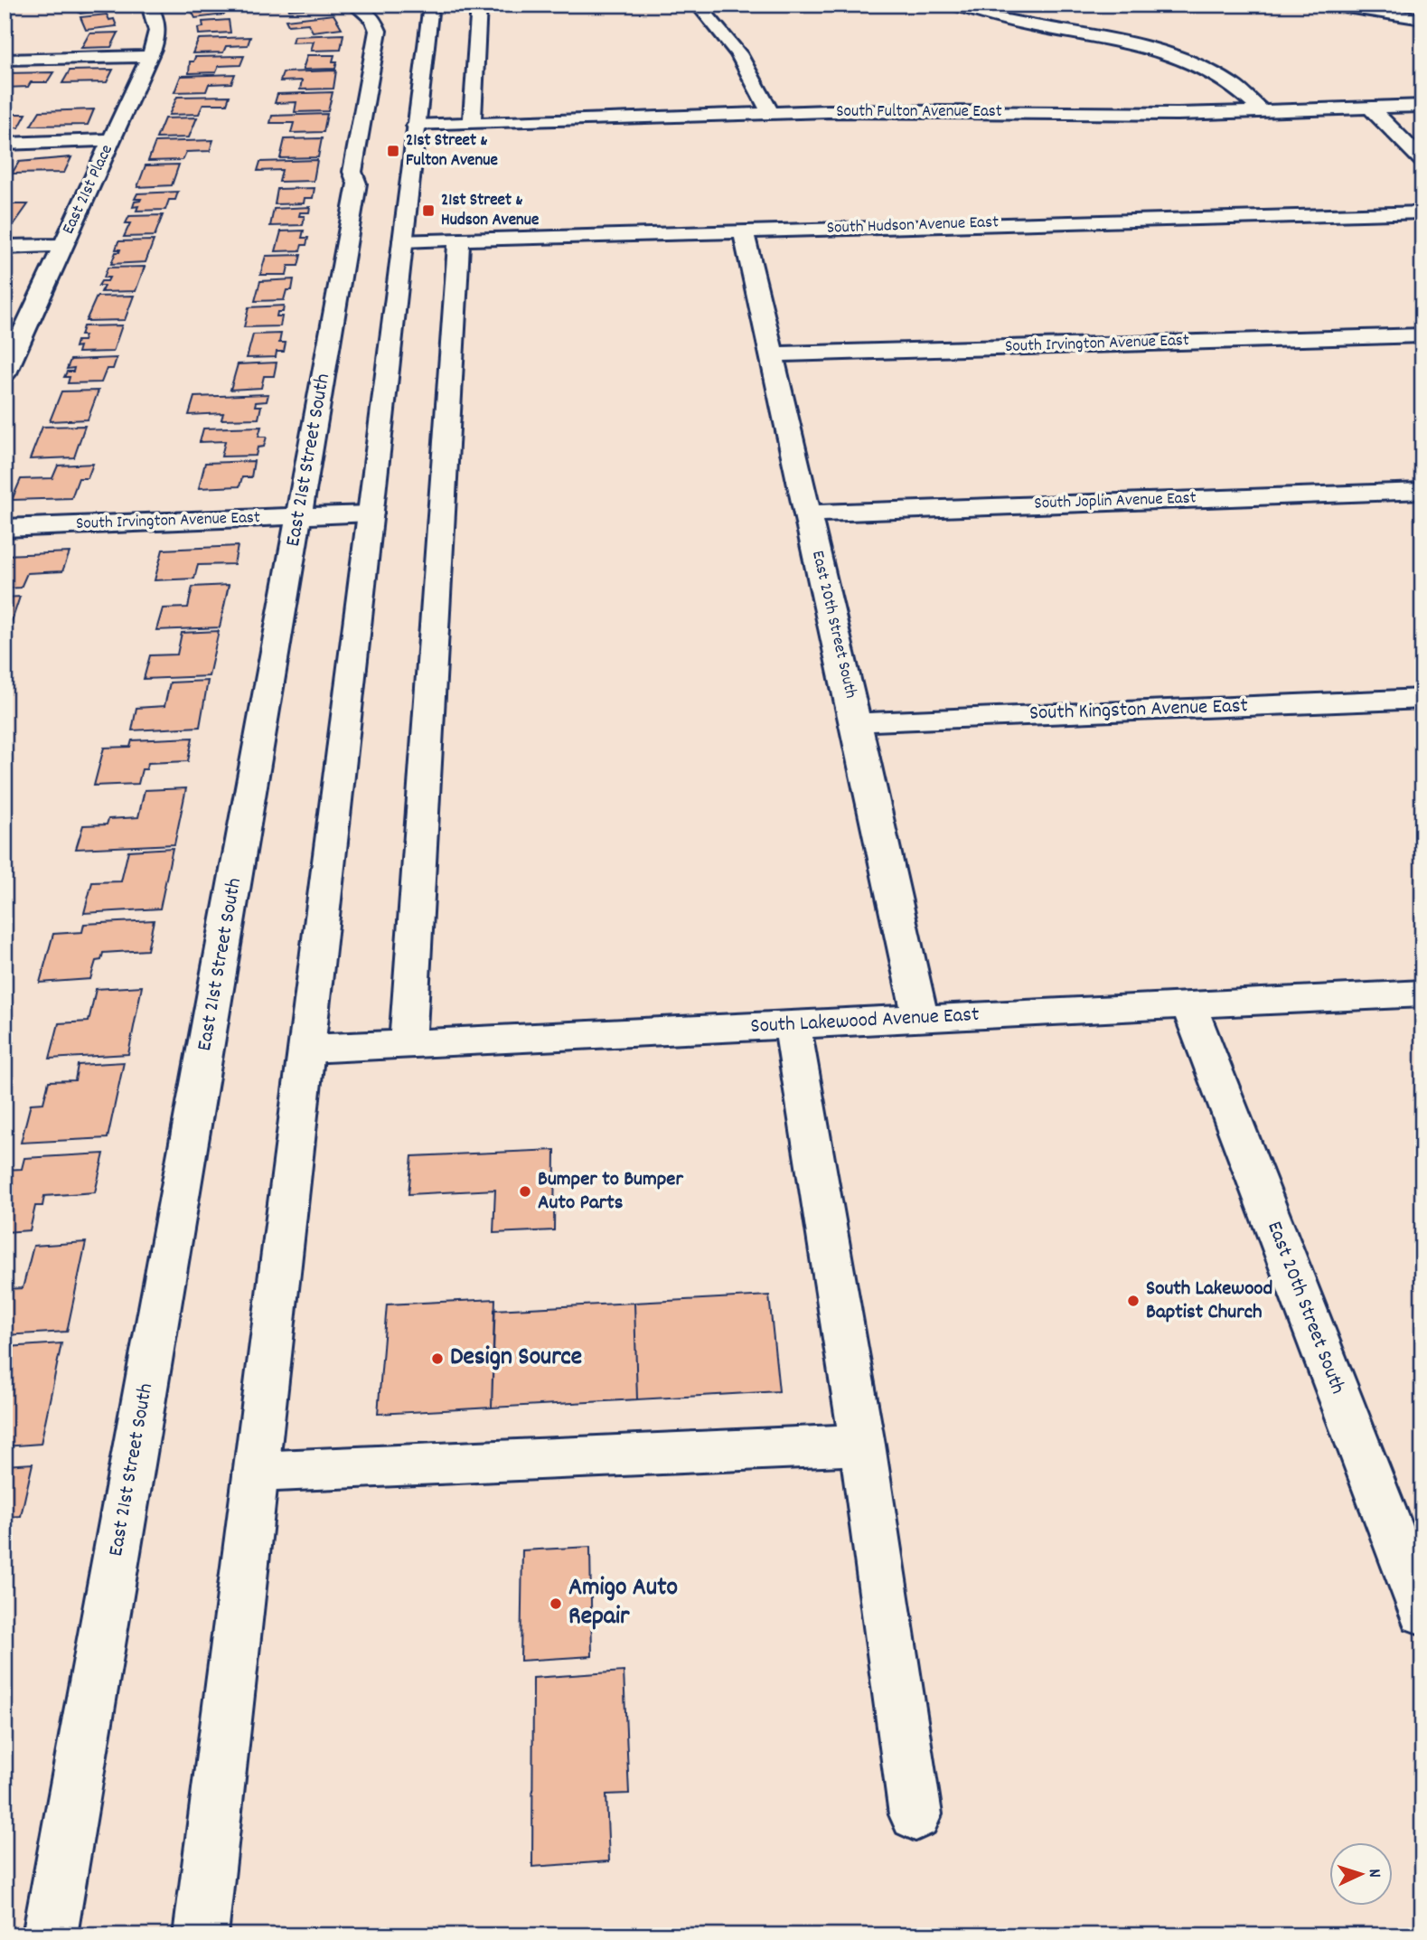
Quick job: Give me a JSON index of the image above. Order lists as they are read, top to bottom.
{
  "streets": {
    "street": [
      "South Fulton Avenue East",
      "East 21st Place",
      "South Hudson Avenue East",
      "South Irvington Avenue East",
      "East 21st Street South",
      "South Joplin Avenue East",
      "East 20th Street South",
      "South Kingston Avenue East",
      "South Lakewood Avenue East"
    ]
  },
  "crossings": [
    ["South Hudson Avenue East", "East 20th Street South"],
    ["South Irvington Avenue East", "East 21st Street South"],
    ["South Irvington Avenue East", "East 20th Street South"],
    ["South Joplin Avenue East", "East 20th Street South"],
    ["East 20th Street South", "South Kingston Avenue East"],
    ["East 20th Street South", "South Lakewood Avenue East"]
  ],
  "places": {
    "transit": ["21st Street & Fulton Avenue", "21st Street & Hudson Avenue"],
    "other": [
      "Bumper to Bumper Auto Parts",
      "South Lakewood Baptist Church",
      "Design Source",
      "Amigo Auto Repair"
    ]
  },
  "north": "right"
}
